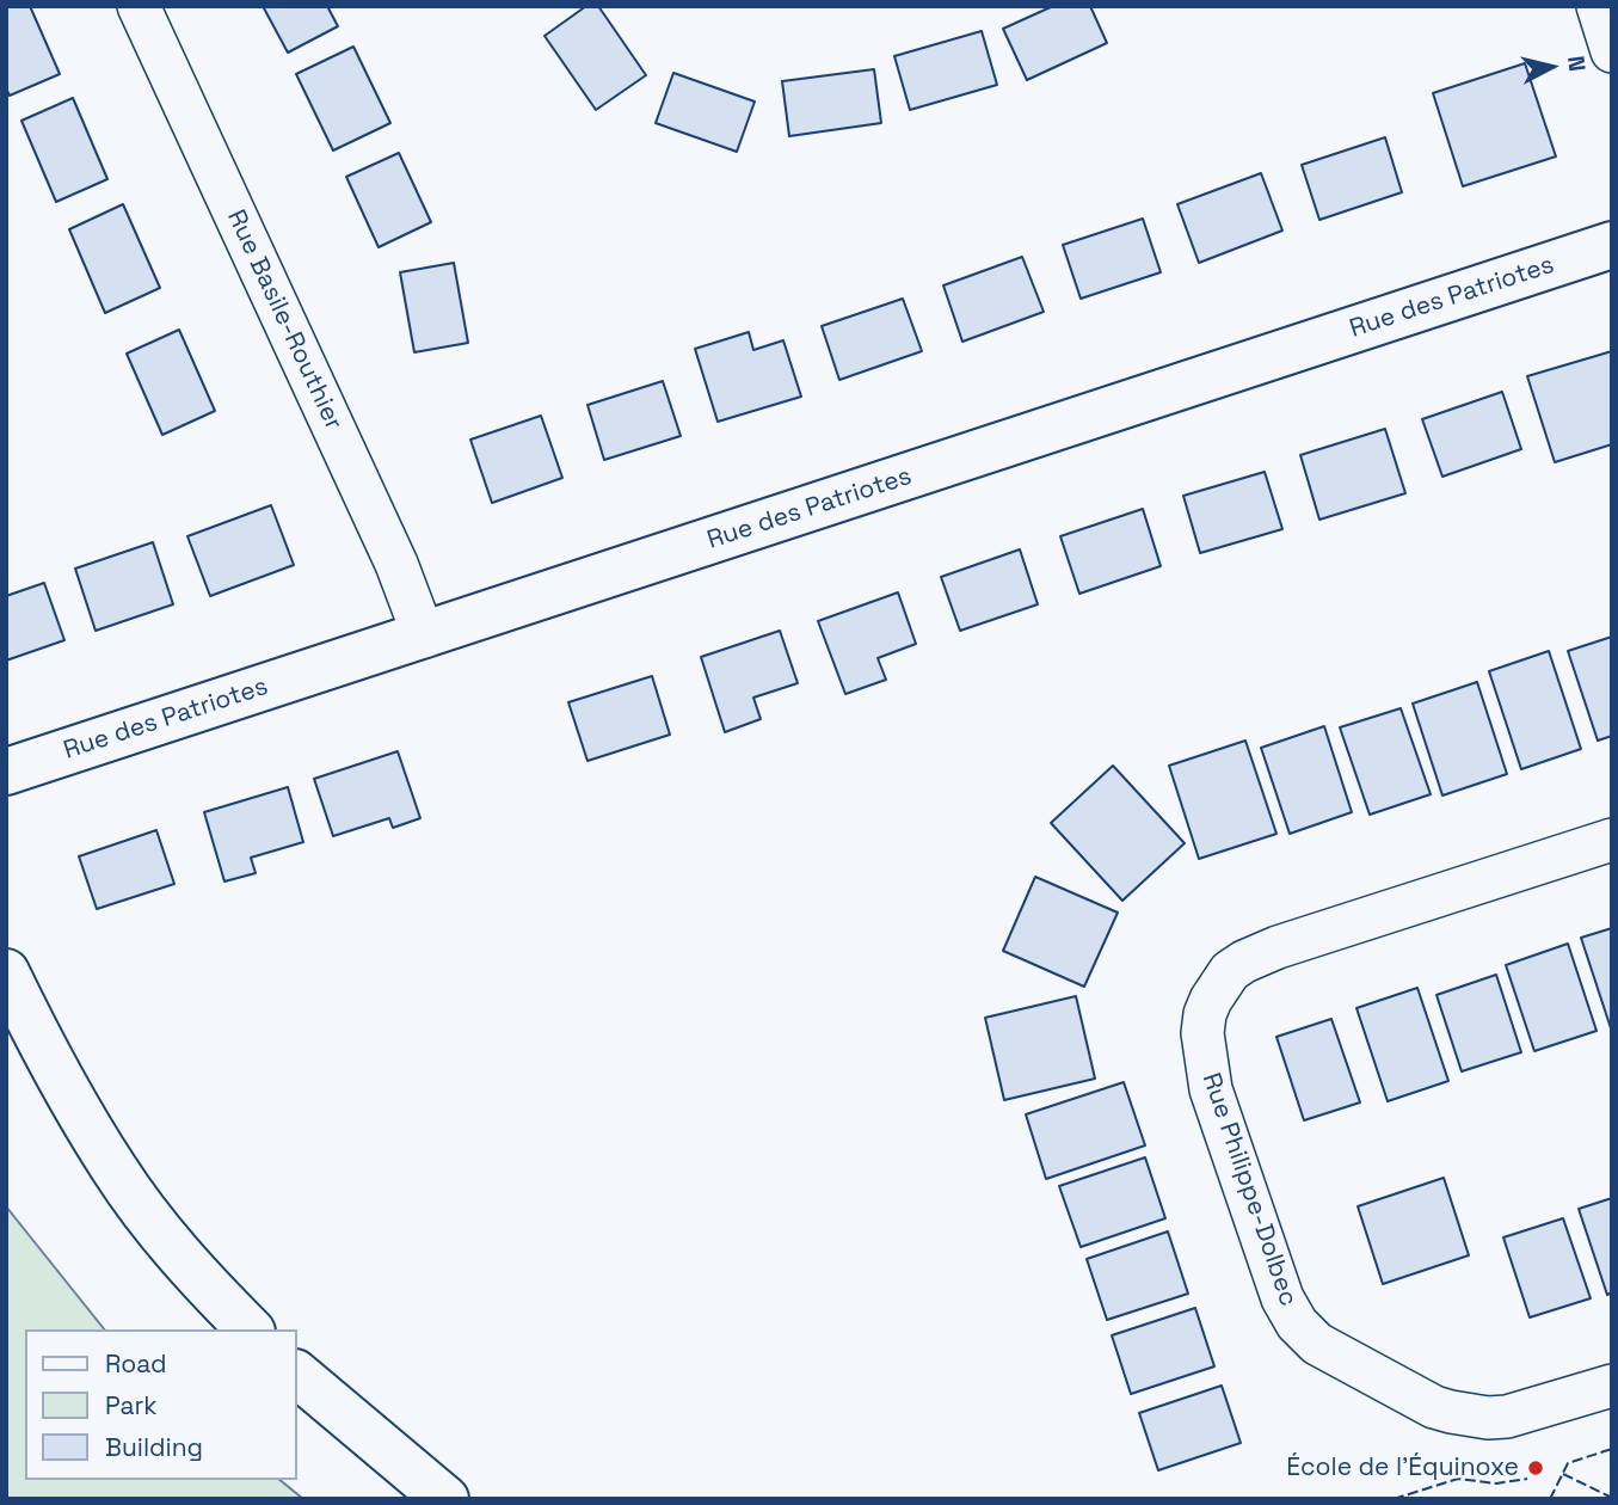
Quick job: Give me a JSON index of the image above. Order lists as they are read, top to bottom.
{
  "streets": {
    "street": ["Rue des Patriotes", "Rue Basile-Routhier", "Rue Philippe-Dolbec"]
  },
  "crossings": [
    ["Rue des Patriotes", "Rue Basile-Routhier"]
  ],
  "places": ["École de l'Équinoxe"],
  "legend": ["Road", "Park", "Building"],
  "north": "right"
}
